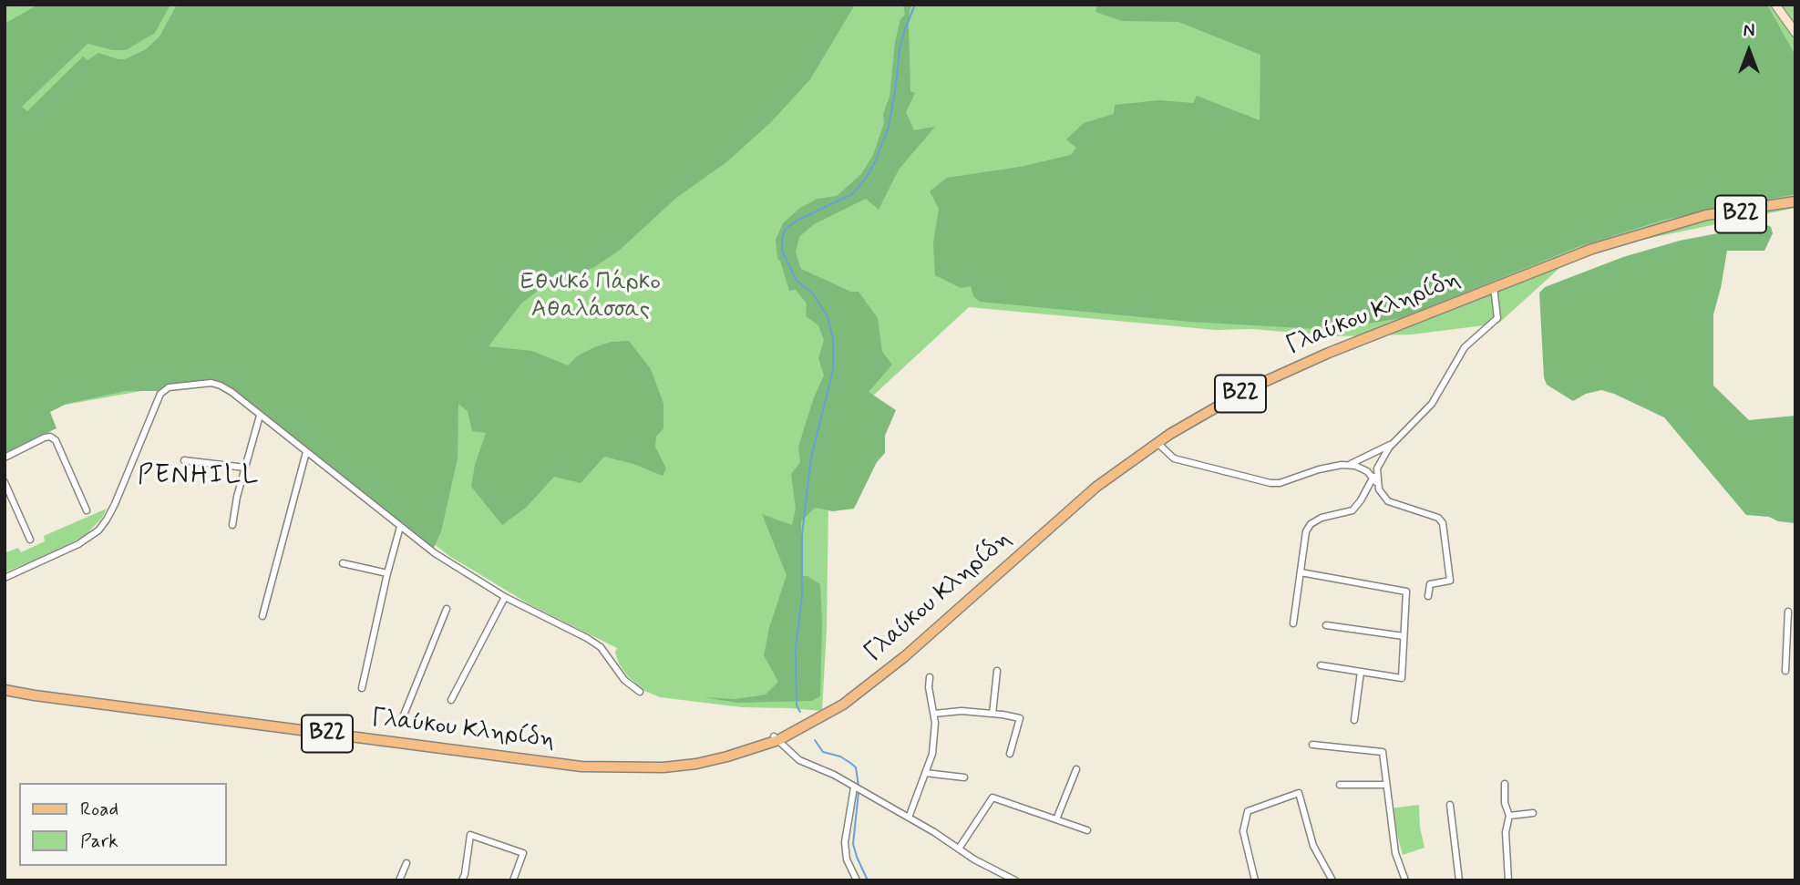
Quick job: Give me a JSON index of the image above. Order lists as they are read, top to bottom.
{
  "streets": {
    "main road": ["B22", "Γλαύκου Κληρίδη"]
  },
  "districts": ["PENHILL"],
  "parks": ["Εθνικό Πάρκο Αθαλάσσας"],
  "legend": ["Road", "Park"],
  "north": "top"
}
